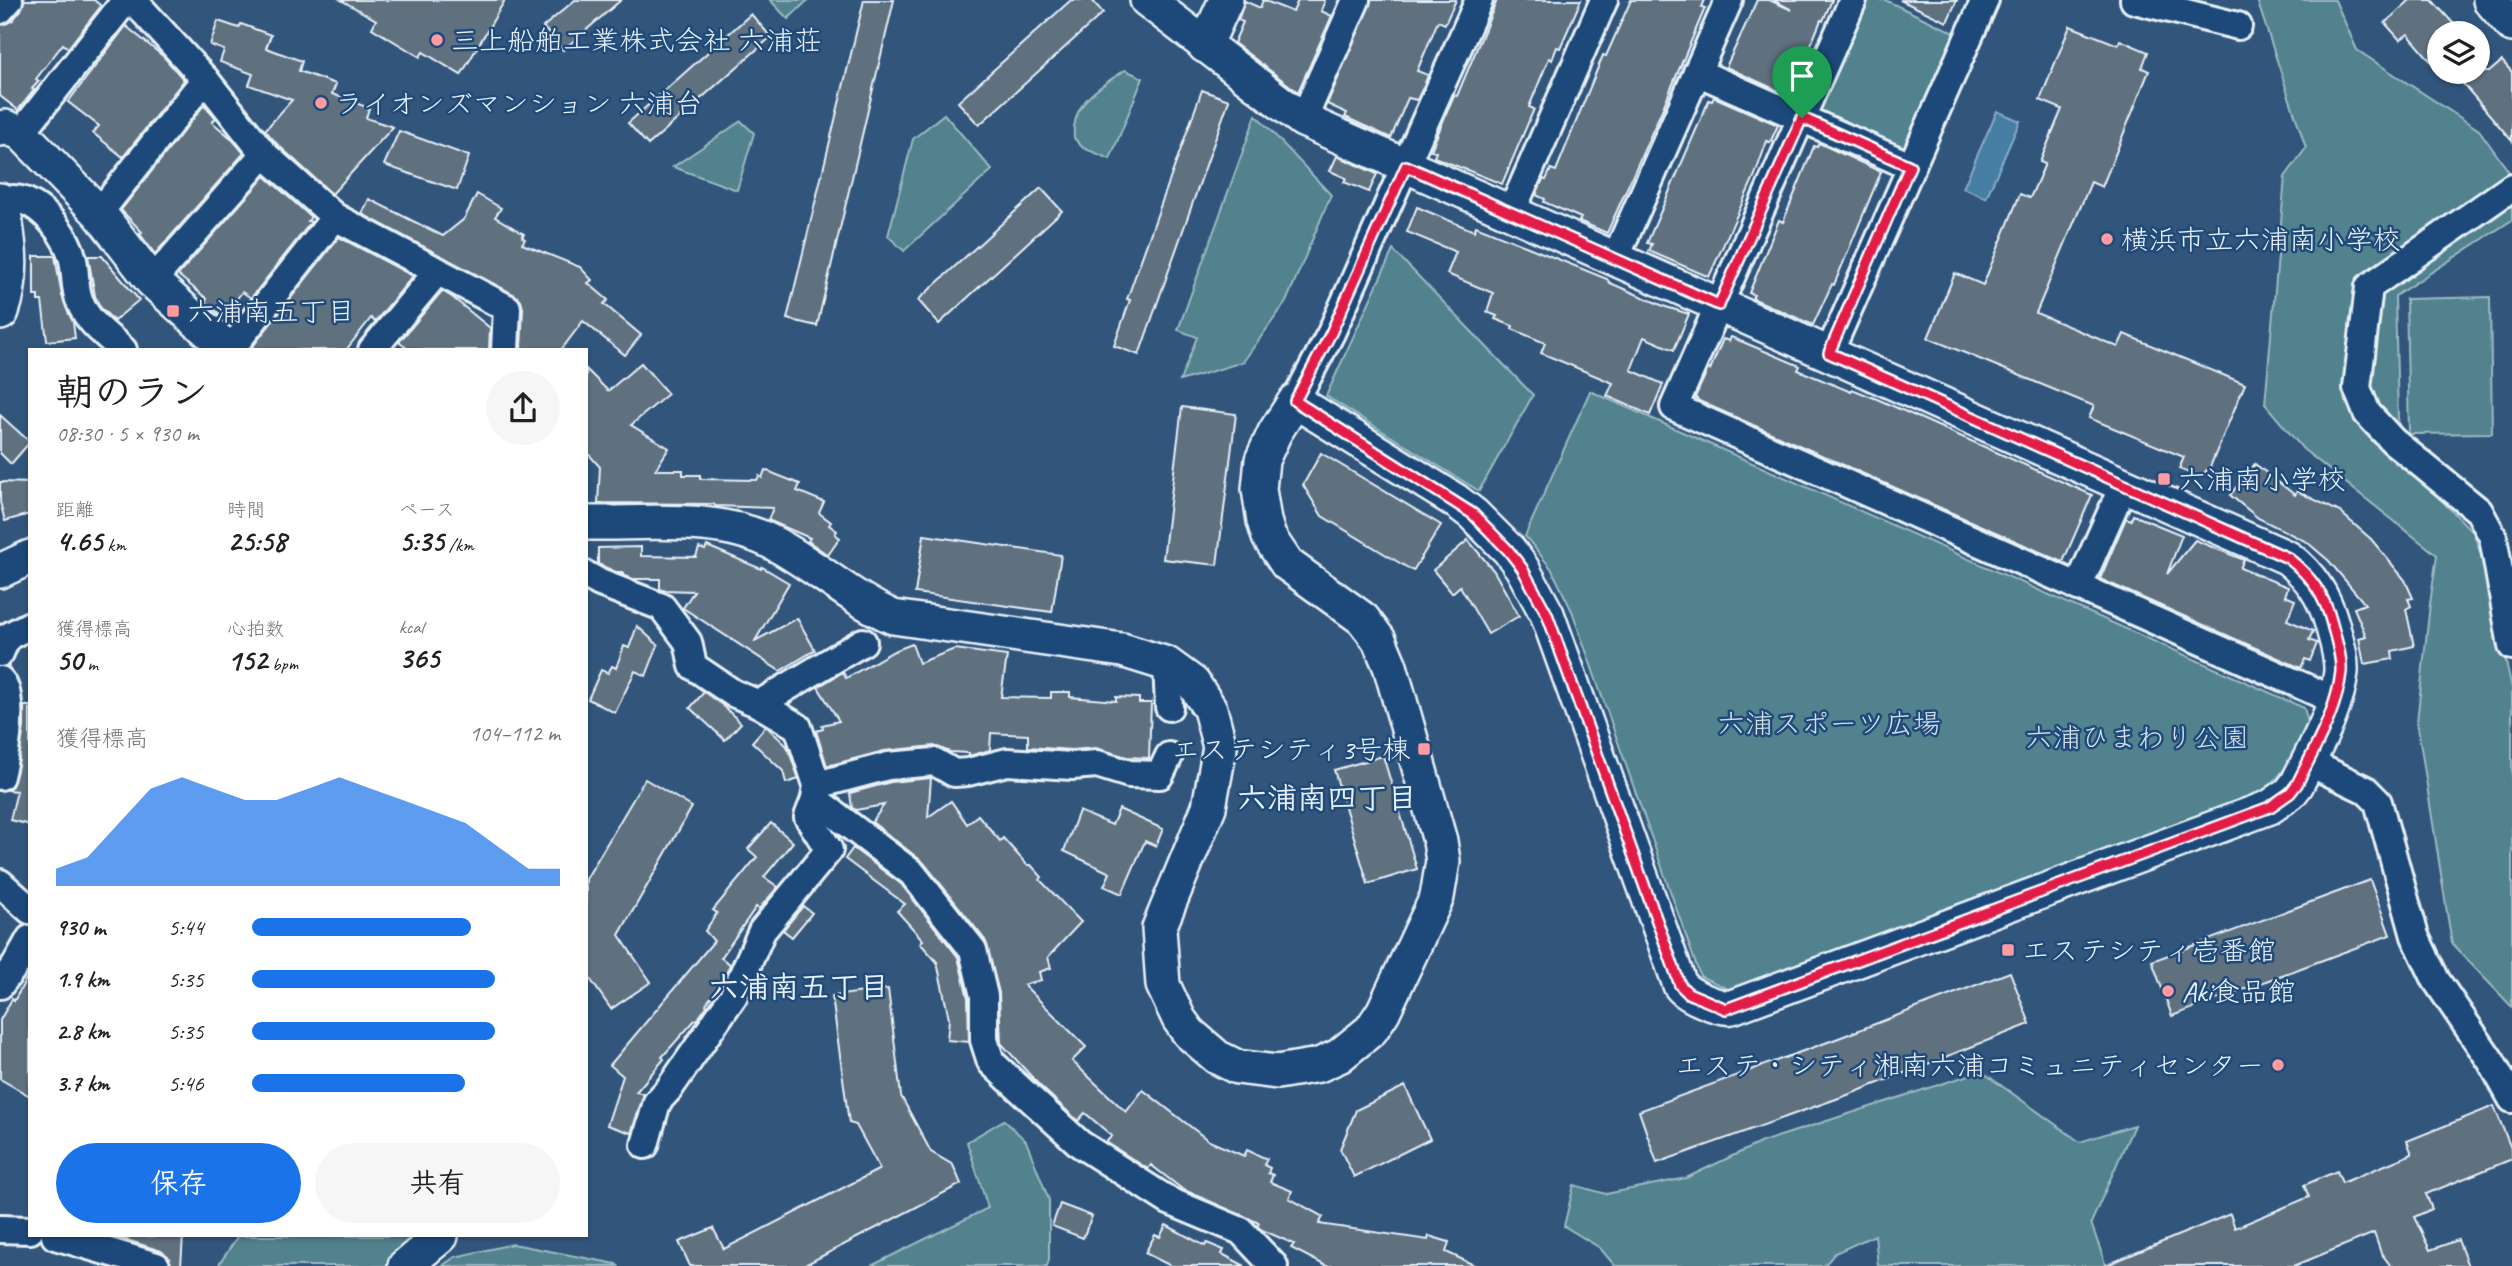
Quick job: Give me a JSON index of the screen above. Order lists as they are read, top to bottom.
{
  "districts": ["六浦南四丁目", "六浦南五丁目"],
  "parks": ["六浦スポーツ広場", "六浦ひまわり公園"],
  "places": {
    "other": [
      "三上船舶工業株式会社 六浦荘",
      "ライオンズマンション 六浦台",
      "横浜市立六浦南小学校",
      "Aki食品館",
      "エステ・シティ湘南六浦コミュニティセンター"
    ],
    "transit": [
      "六浦南五丁目",
      "六浦南小学校",
      "エステシティ3号棟",
      "エステシティ壱番館"
    ]
  },
  "page": {
    "heading": ["朝のラン", "08:30 · 5 × 930 m"],
    "stats": [
      ["距離", "4.65 km"],
      ["時間", "25:58"],
      ["ペース", "5:35 /km"],
      ["獲得標高", "50 m"],
      ["心拍数", "152 bpm"],
      ["kcal", "365"]
    ],
    "chart": ["獲得標高", "104–112 m"],
    "list": [
      {
        "name": "930 m",
        "note": "5:44"
      },
      {
        "name": "1.9 km",
        "note": "5:35"
      },
      {
        "name": "2.8 km",
        "note": "5:35"
      },
      {
        "name": "3.7 km",
        "note": "5:46"
      }
    ],
    "buttons": ["保存", "共有"]
  }
}
